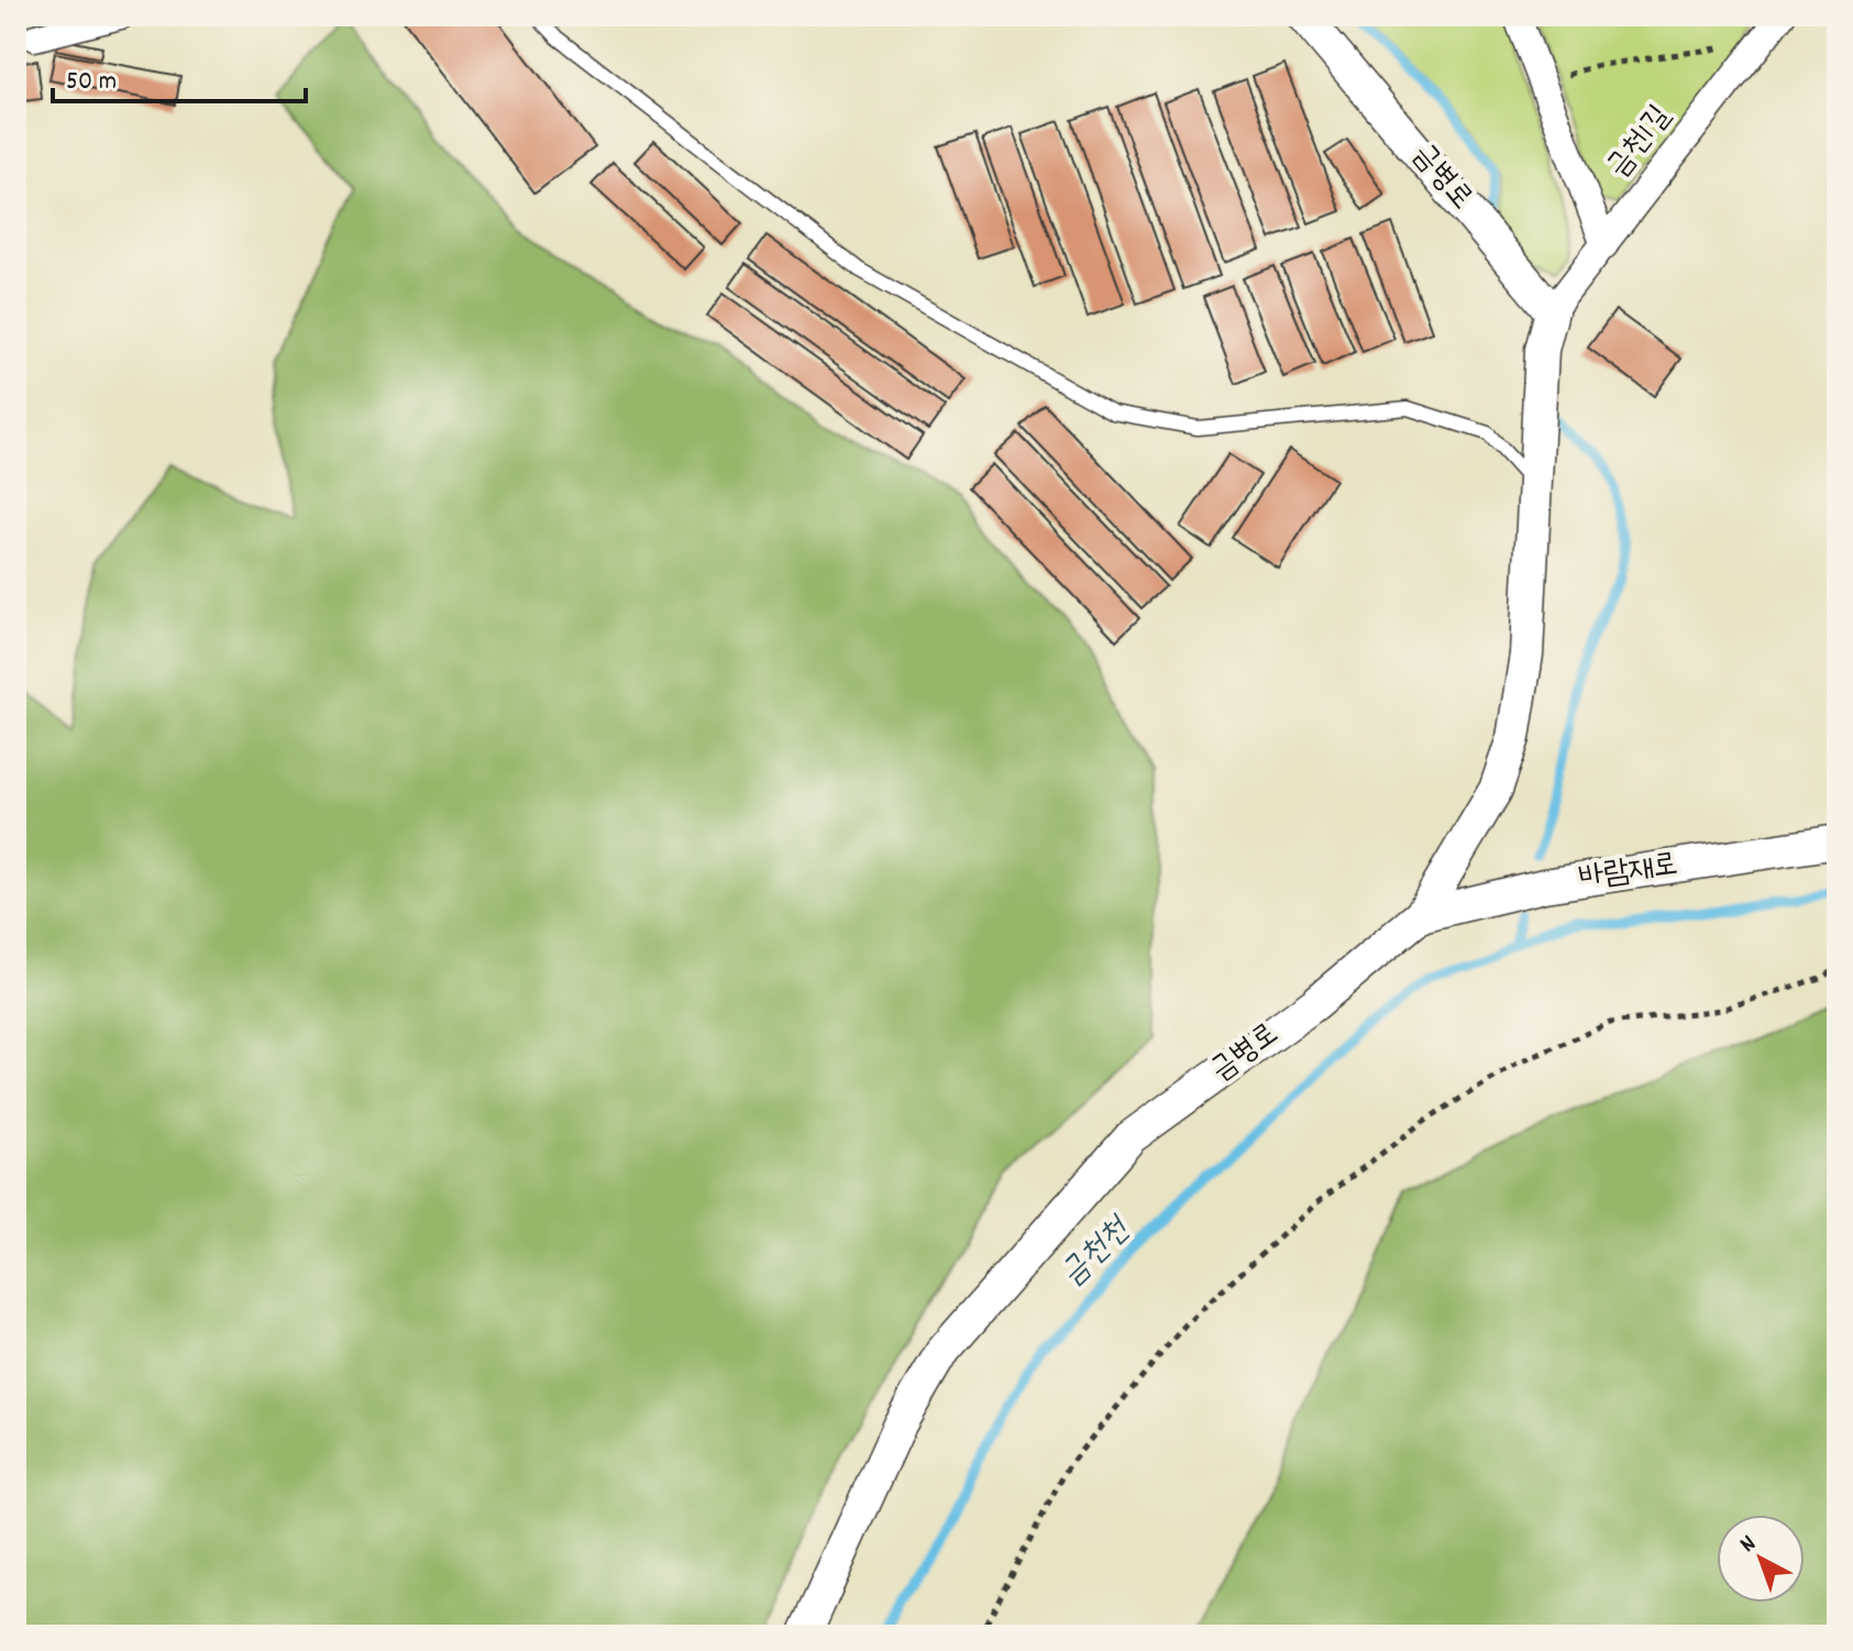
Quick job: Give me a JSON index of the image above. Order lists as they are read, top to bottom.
{
  "streets": {
    "street": ["금천1길", "금병로", "바람재로"]
  },
  "crossings": [
    ["금천1길", "금병로"],
    ["금병로", "바람재로"]
  ],
  "water": ["금천천"],
  "scale_bar": "50 m",
  "north": "top left"
}
